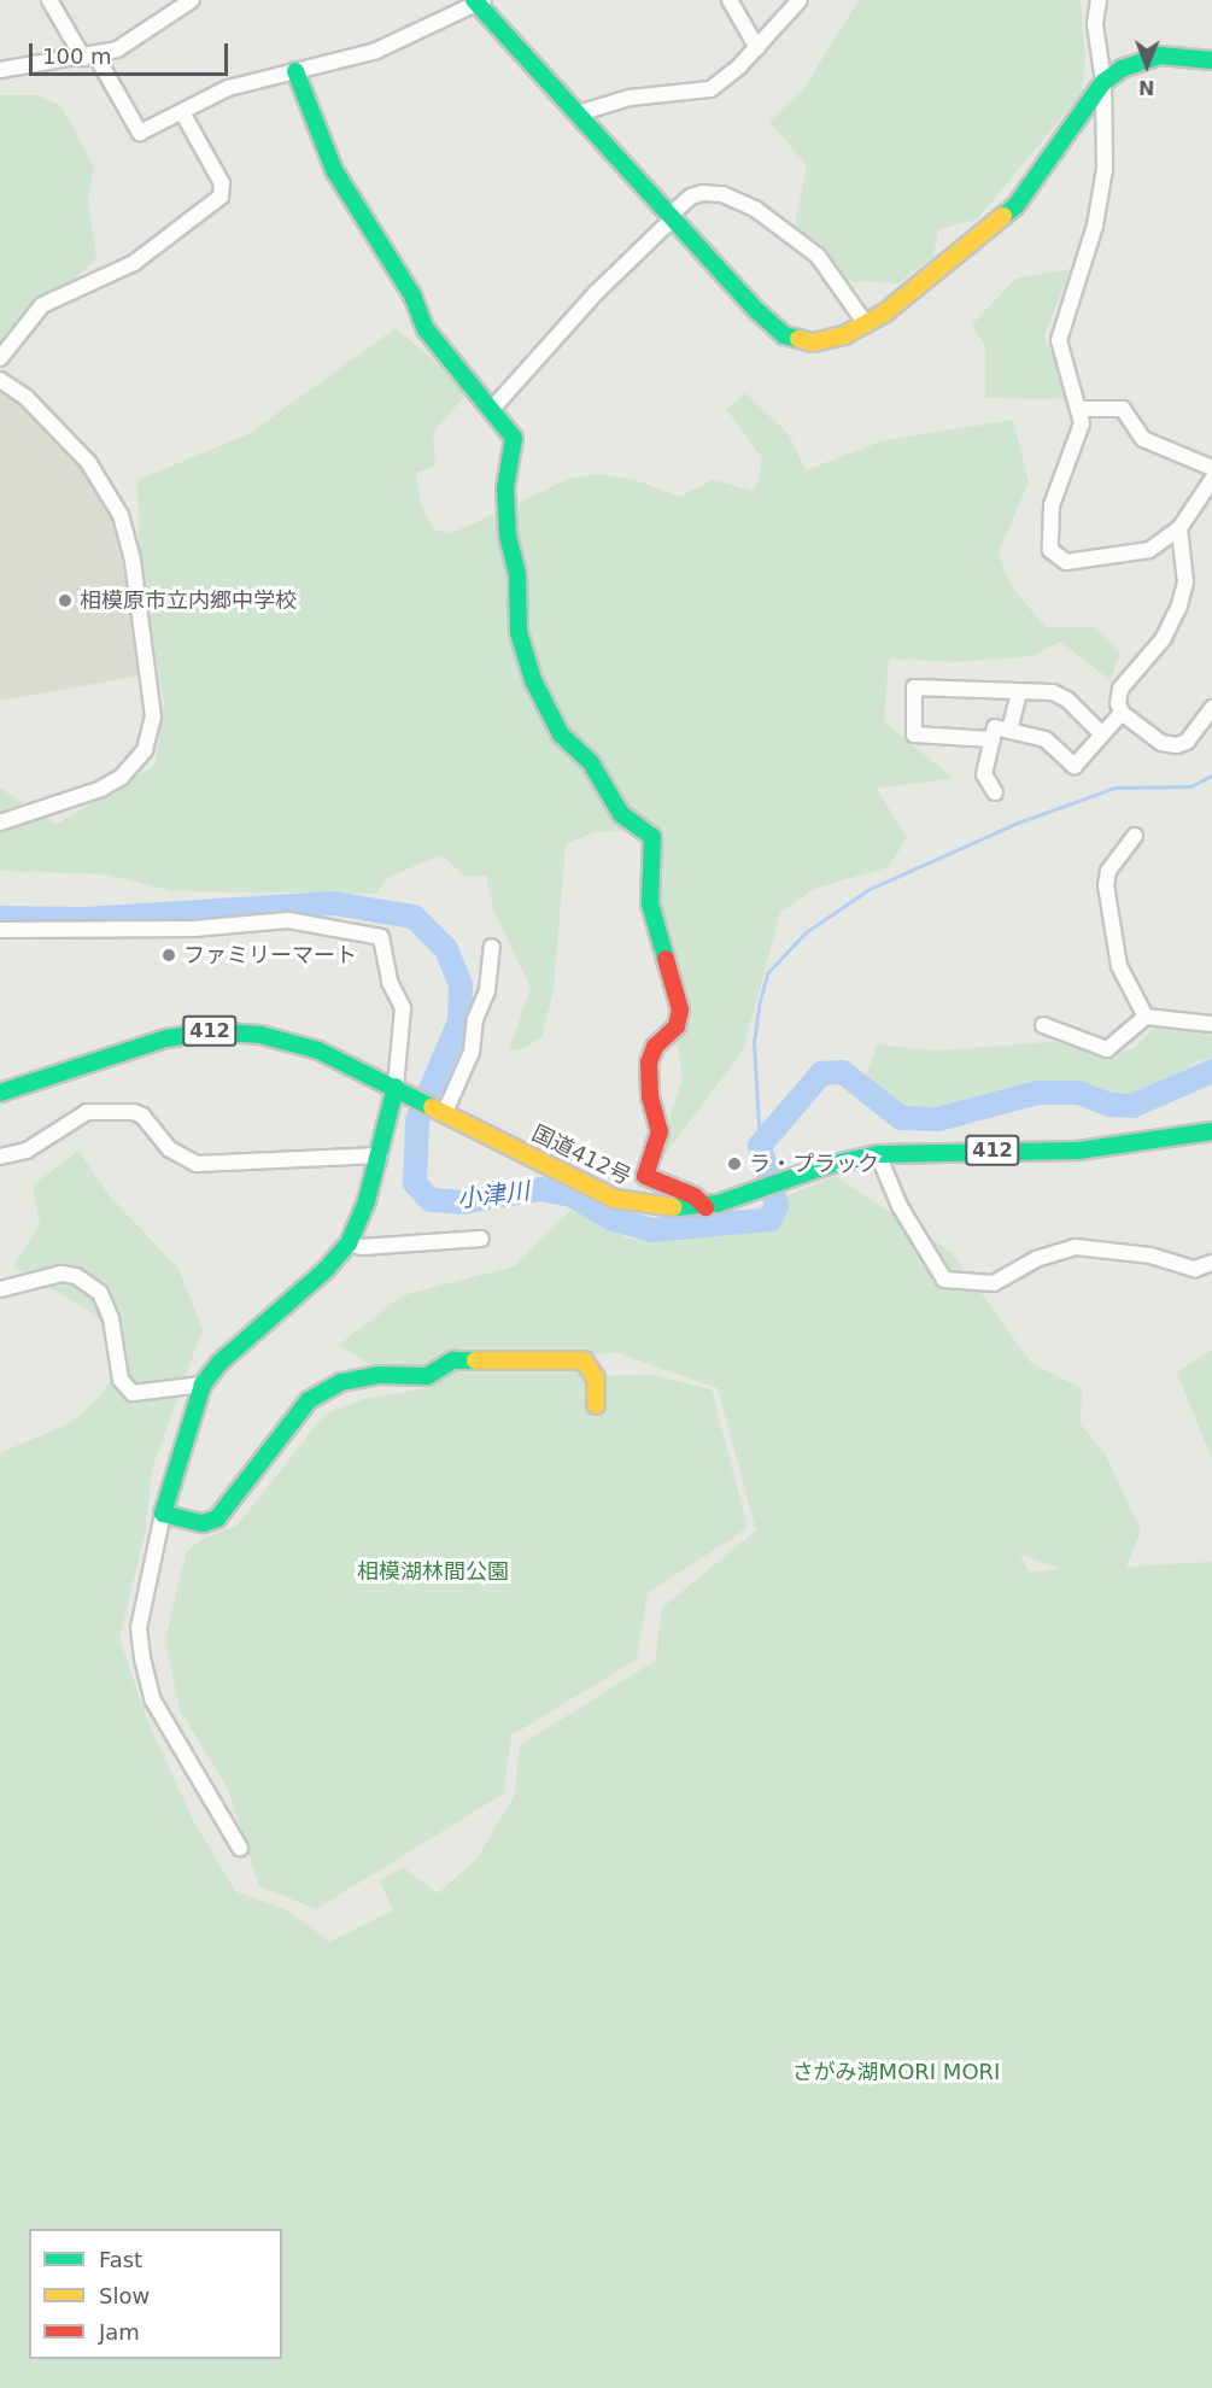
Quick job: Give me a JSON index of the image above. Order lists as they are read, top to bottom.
{
  "streets": {
    "main road": ["412", "国道412号"]
  },
  "water": ["小津川"],
  "parks": ["相模湖林間公園", "さがみ湖MORI MORI"],
  "places": ["相模原市立内郷中学校", "ファミリーマート", "ラ・プラック"],
  "legend": ["Fast", "Slow", "Jam"],
  "scale_bar": "100 m",
  "north": "bottom"
}
